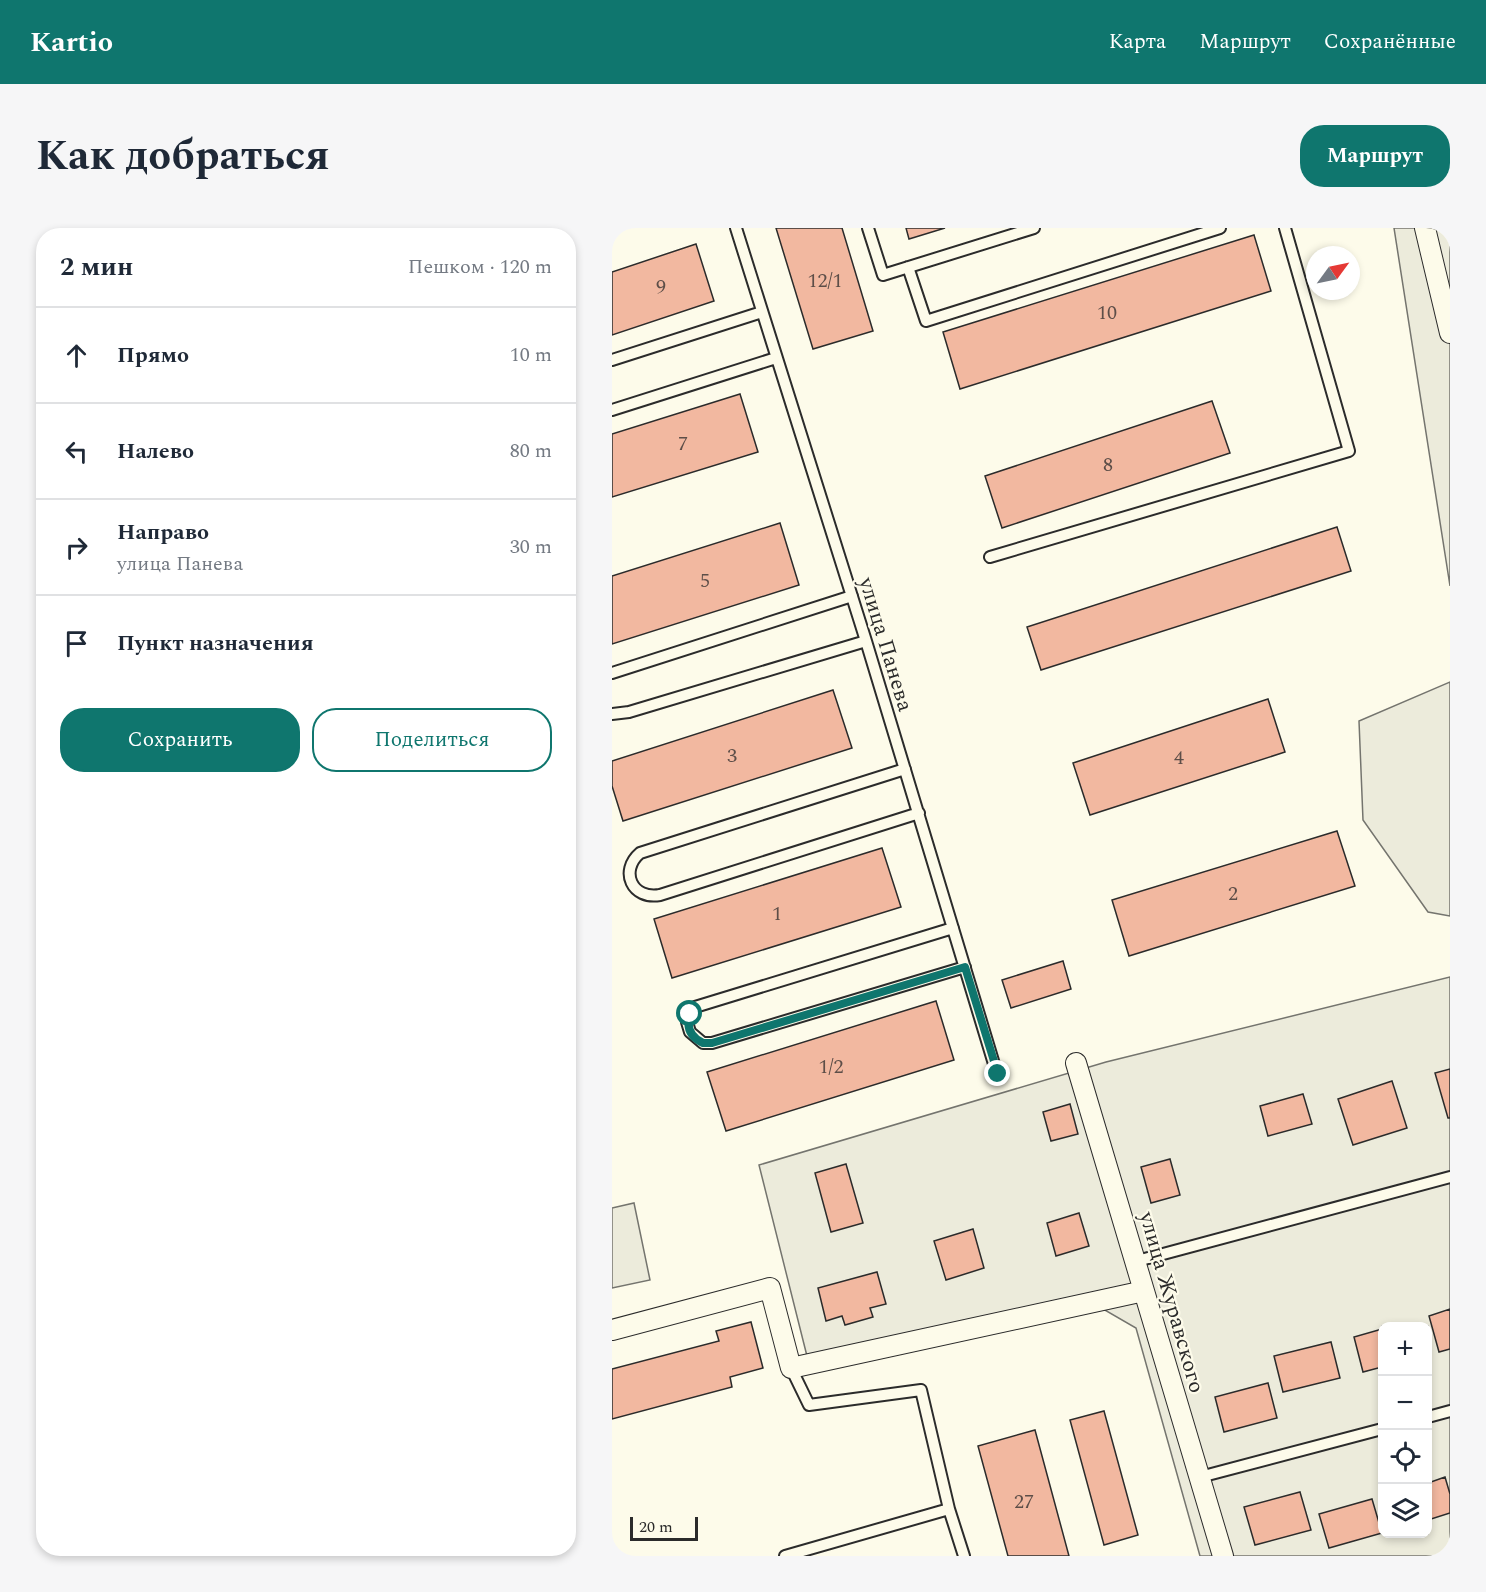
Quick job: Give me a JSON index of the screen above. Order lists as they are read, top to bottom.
{
  "streets": {
    "street": ["улица Журавского"],
    "lane": ["улица Панева"]
  },
  "house_numbers": [
    "12/1",
    "9",
    "10",
    "7",
    "8",
    "5",
    "3",
    "4",
    "2",
    "1",
    "1/2",
    "27"
  ],
  "scale_bar": "20 m",
  "north": "top right",
  "page": {
    "header": "Kartio",
    "nav": ["Карта", "Маршрут", "Сохранённые"],
    "title": "Как добраться",
    "buttons": [
      "Маршрут",
      ["Сохранить", "Поделиться"]
    ],
    "heading": ["2 мин", "Пешком · 120 m"],
    "list": [
      ["Прямо", "10 m"],
      ["Налево", "80 m"],
      ["Направо", "улица Панева", "30 m"],
      "Пункт назначения"
    ],
    "map_buttons": ["+", "−"],
    "scale": "20 m"
  }
}
